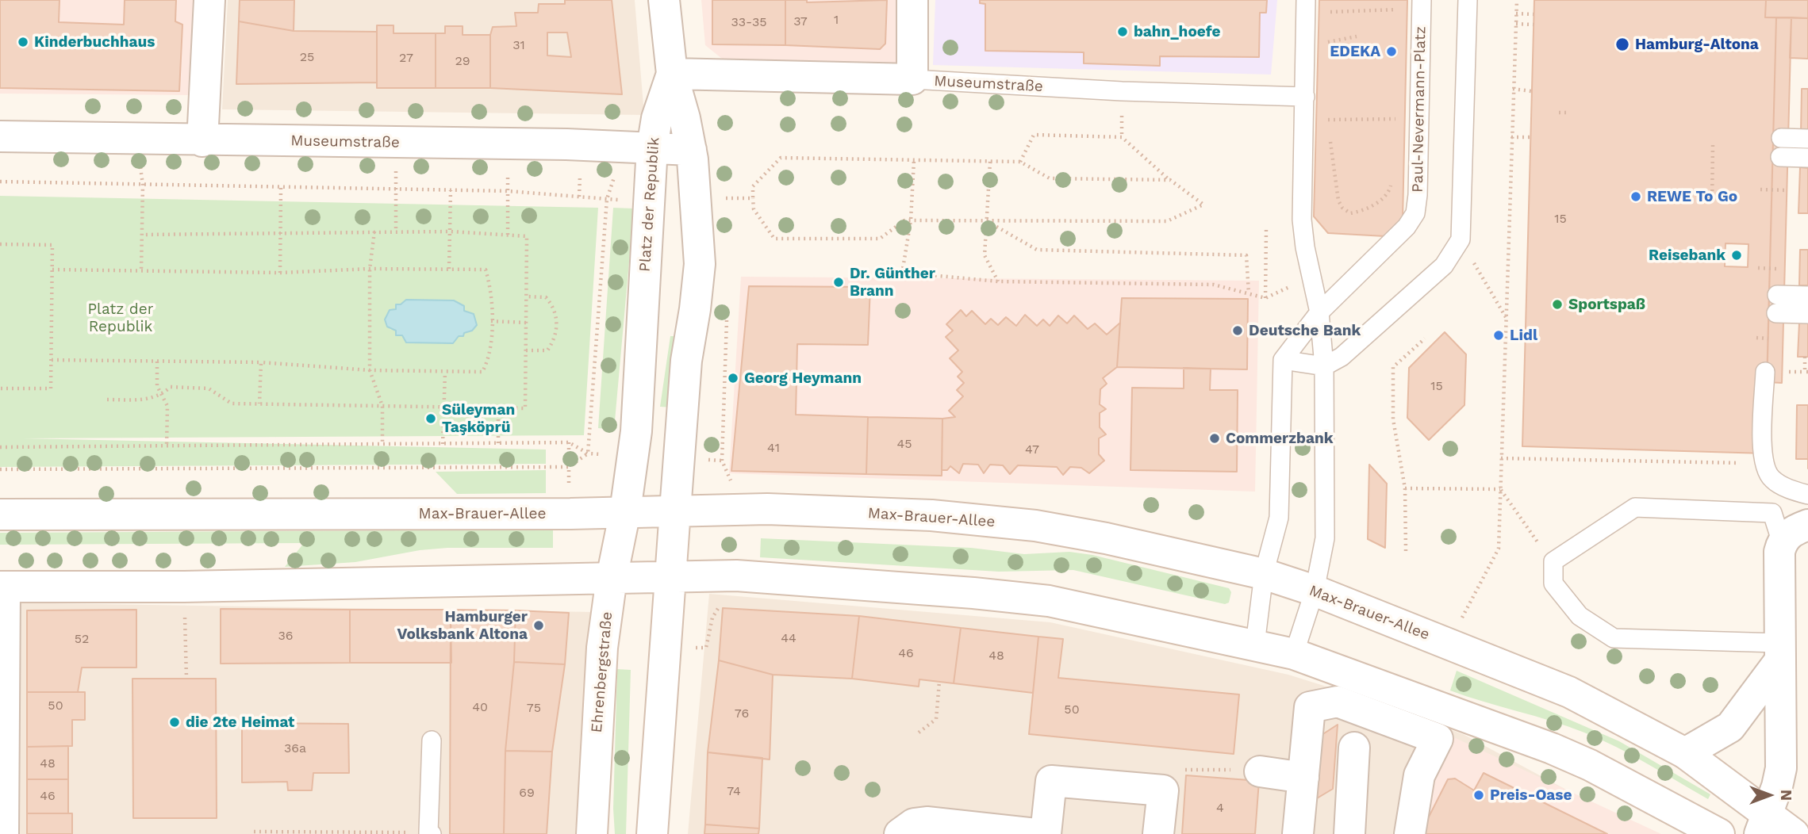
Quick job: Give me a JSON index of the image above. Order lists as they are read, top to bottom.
{
  "streets": {
    "street": [
      "Museumstraße",
      "Platz der Republik",
      "Max-Brauer-Allee",
      "Ehrenbergstraße"
    ],
    "lane": ["Paul-Nevermann-Platz"]
  },
  "crossings": [
    ["Museumstraße", "Platz der Republik"],
    ["Platz der Republik", "Max-Brauer-Allee"],
    ["Platz der Republik", "Ehrenbergstraße"],
    ["Max-Brauer-Allee", "Ehrenbergstraße"]
  ],
  "parks": ["Platz der Republik"],
  "places": [
    "bahn_hoefe",
    "Kinderbuchhaus",
    "Hamburg-Altona",
    "EDEKA",
    "REWE To Go",
    "Reisebank",
    "Dr. Günther Brann",
    "Sportspaß",
    "Deutsche Bank",
    "Lidl",
    "Georg Heymann",
    "Süleyman Taşköprü",
    "Commerzbank",
    "Hamburger Volksbank Altona",
    "die 2te Heimat",
    "Preis-Oase"
  ],
  "house_numbers": [
    "1",
    "37",
    "33-35",
    "31",
    "25",
    "27",
    "29",
    "15",
    "15",
    "45",
    "41",
    "47",
    "36",
    "44",
    "52",
    "46",
    "48",
    "50",
    "40",
    "75",
    "50",
    "76",
    "36a",
    "48",
    "74",
    "69",
    "46",
    "4"
  ],
  "north": "right"
}
